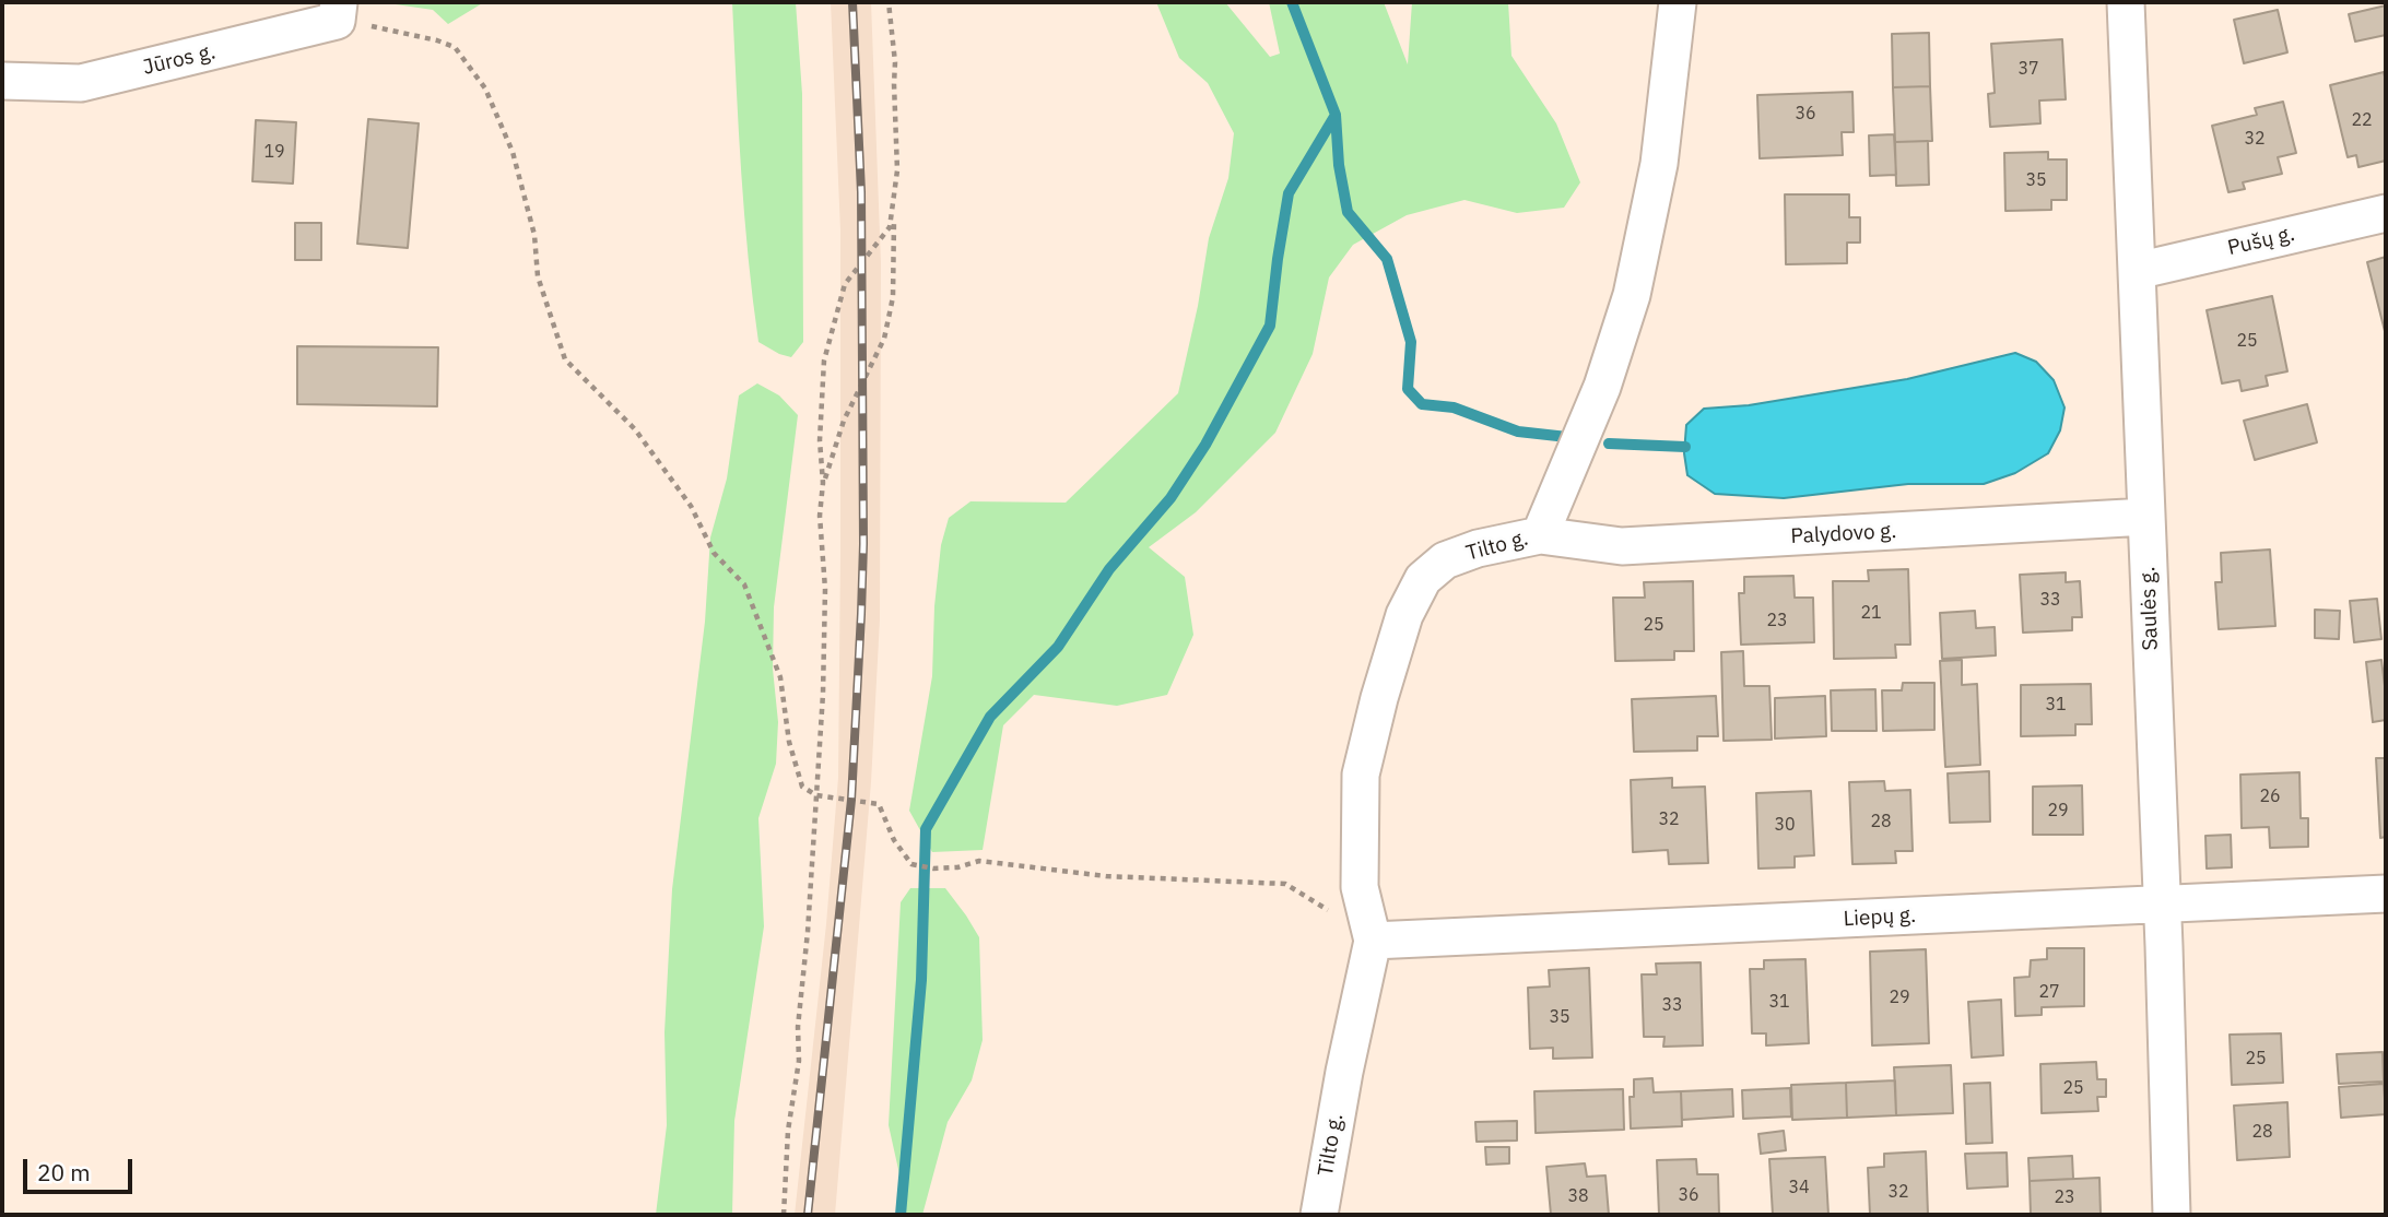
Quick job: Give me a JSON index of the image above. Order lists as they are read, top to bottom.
{
  "streets": {
    "street": [
      "Jūros g.",
      "Pušų g.",
      "Palydovo g.",
      "Tilto g.",
      "Saulės g.",
      "Liepų g."
    ]
  },
  "crossings": [
    ["Pušų g.", "Saulės g."],
    ["Palydovo g.", "Tilto g."],
    ["Palydovo g.", "Saulės g."],
    ["Tilto g.", "Liepų g."],
    ["Saulės g.", "Liepų g."]
  ],
  "house_numbers": [
    "37",
    "36",
    "22",
    "32",
    "19",
    "35",
    "25",
    "33",
    "21",
    "23",
    "25",
    "31",
    "26",
    "29",
    "32",
    "28",
    "30",
    "27",
    "29",
    "31",
    "33",
    "35",
    "25",
    "25",
    "28",
    "34",
    "32",
    "36",
    "38",
    "23"
  ],
  "scale_bar": "20 m"
}
